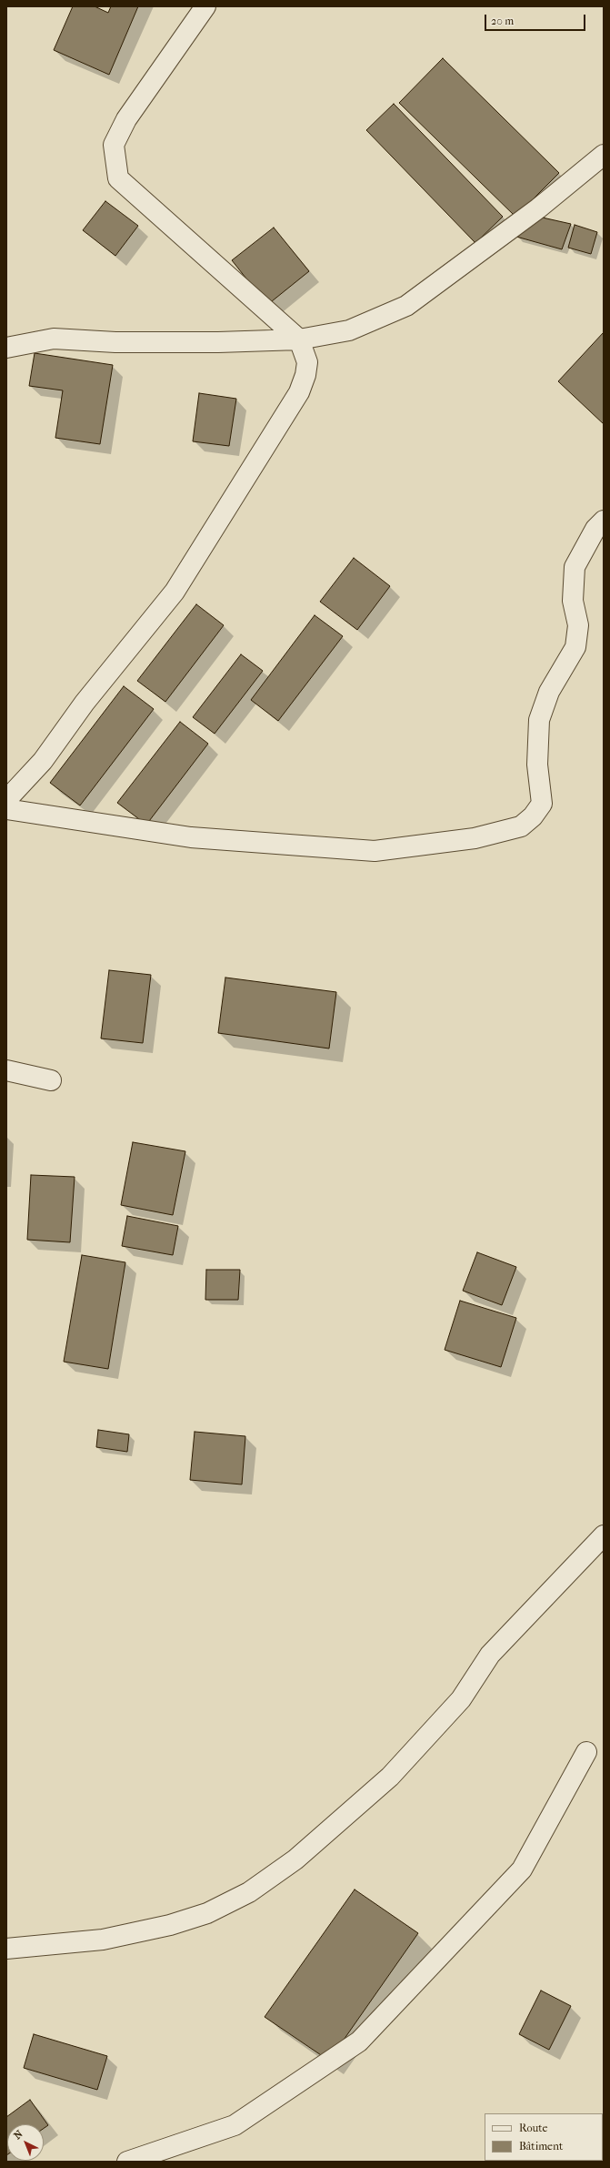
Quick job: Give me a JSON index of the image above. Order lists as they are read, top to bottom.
{
  "legend": ["Route", "Bâtiment"],
  "scale_bar": "20 m",
  "north": "top left"
}
